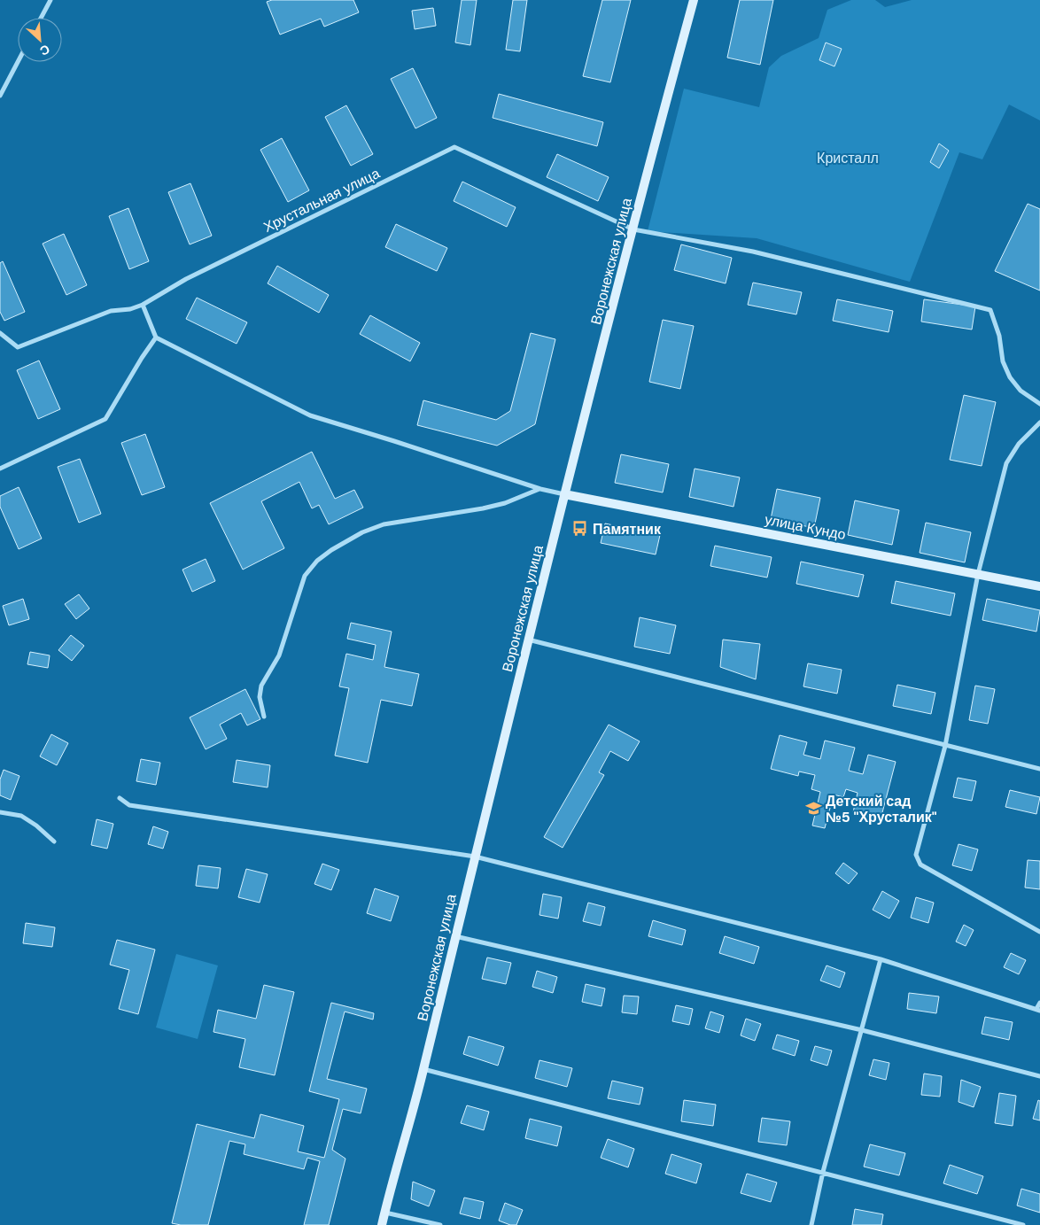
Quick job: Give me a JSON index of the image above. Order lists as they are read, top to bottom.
{
  "streets": {
    "street": ["Хрустальная улица", "Воронежская улица", "улица Кундо"]
  },
  "crossings": [
    ["Хрустальная улица", "Воронежская улица"],
    ["Воронежская улица", "улица Кундо"]
  ],
  "parks": ["Кристалл"],
  "places": {
    "bus stop": ["Памятник"],
    "school or university": ["Детский сад №5 \"Хрусталик\""]
  },
  "north": "bottom right"
}
